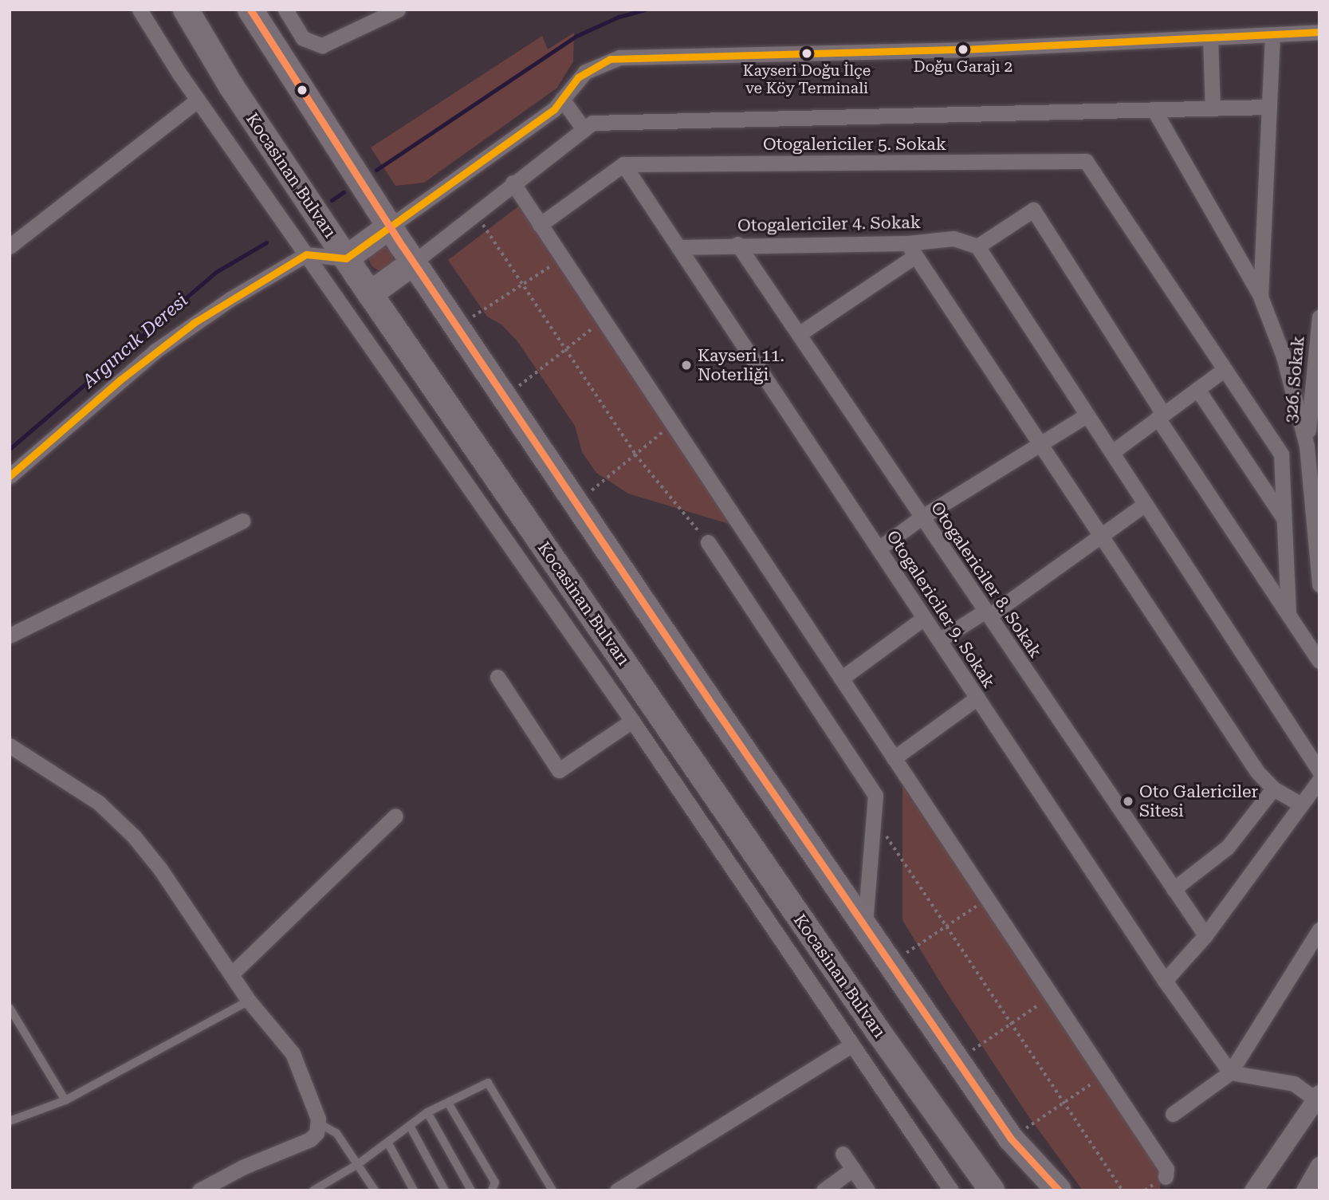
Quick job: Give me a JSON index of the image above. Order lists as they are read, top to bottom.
{
  "streets": {
    "highway": ["Kocasinan Bulvarı"],
    "street": [
      "Otogalericiler 5. Sokak",
      "Otogalericiler 4. Sokak",
      "326. Sokak",
      "Otogalericiler 8. Sokak",
      "Otogalericiler 9. Sokak"
    ]
  },
  "crossings": [
    ["Otogalericiler 5. Sokak", "Otogalericiler 9. Sokak"],
    ["Otogalericiler 4. Sokak", "Otogalericiler 8. Sokak"],
    ["Otogalericiler 4. Sokak", "Otogalericiler 9. Sokak"]
  ],
  "water": ["Argıncık Deresi"],
  "places": [
    "Doğu Garajı 2",
    "Kayseri Doğu İlçe ve Köy Terminali",
    "Kayseri 11. Noterliği",
    "Oto Galericiler Sitesi"
  ]
}
